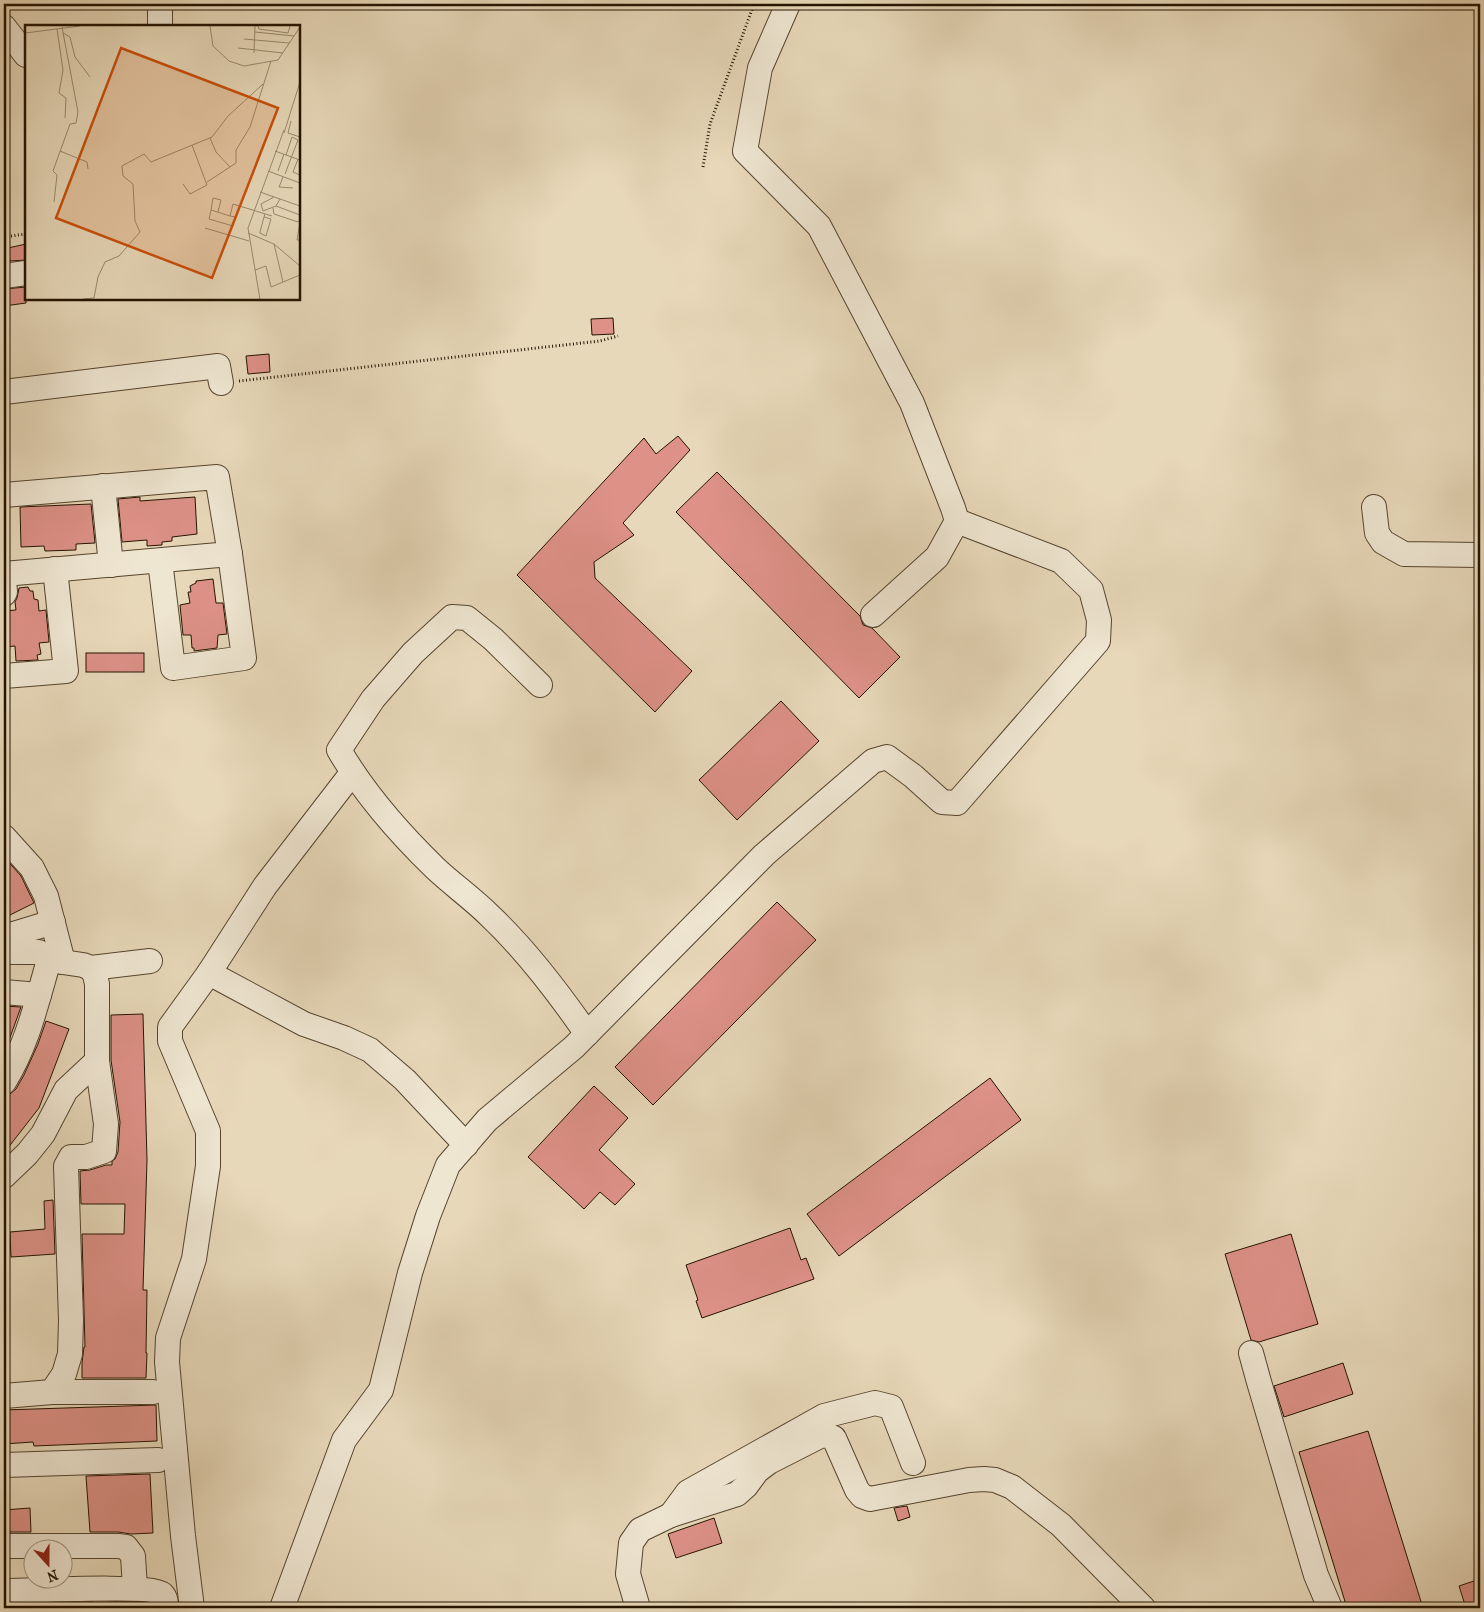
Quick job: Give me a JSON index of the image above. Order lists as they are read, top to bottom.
{
  "north": "bottom"
}
